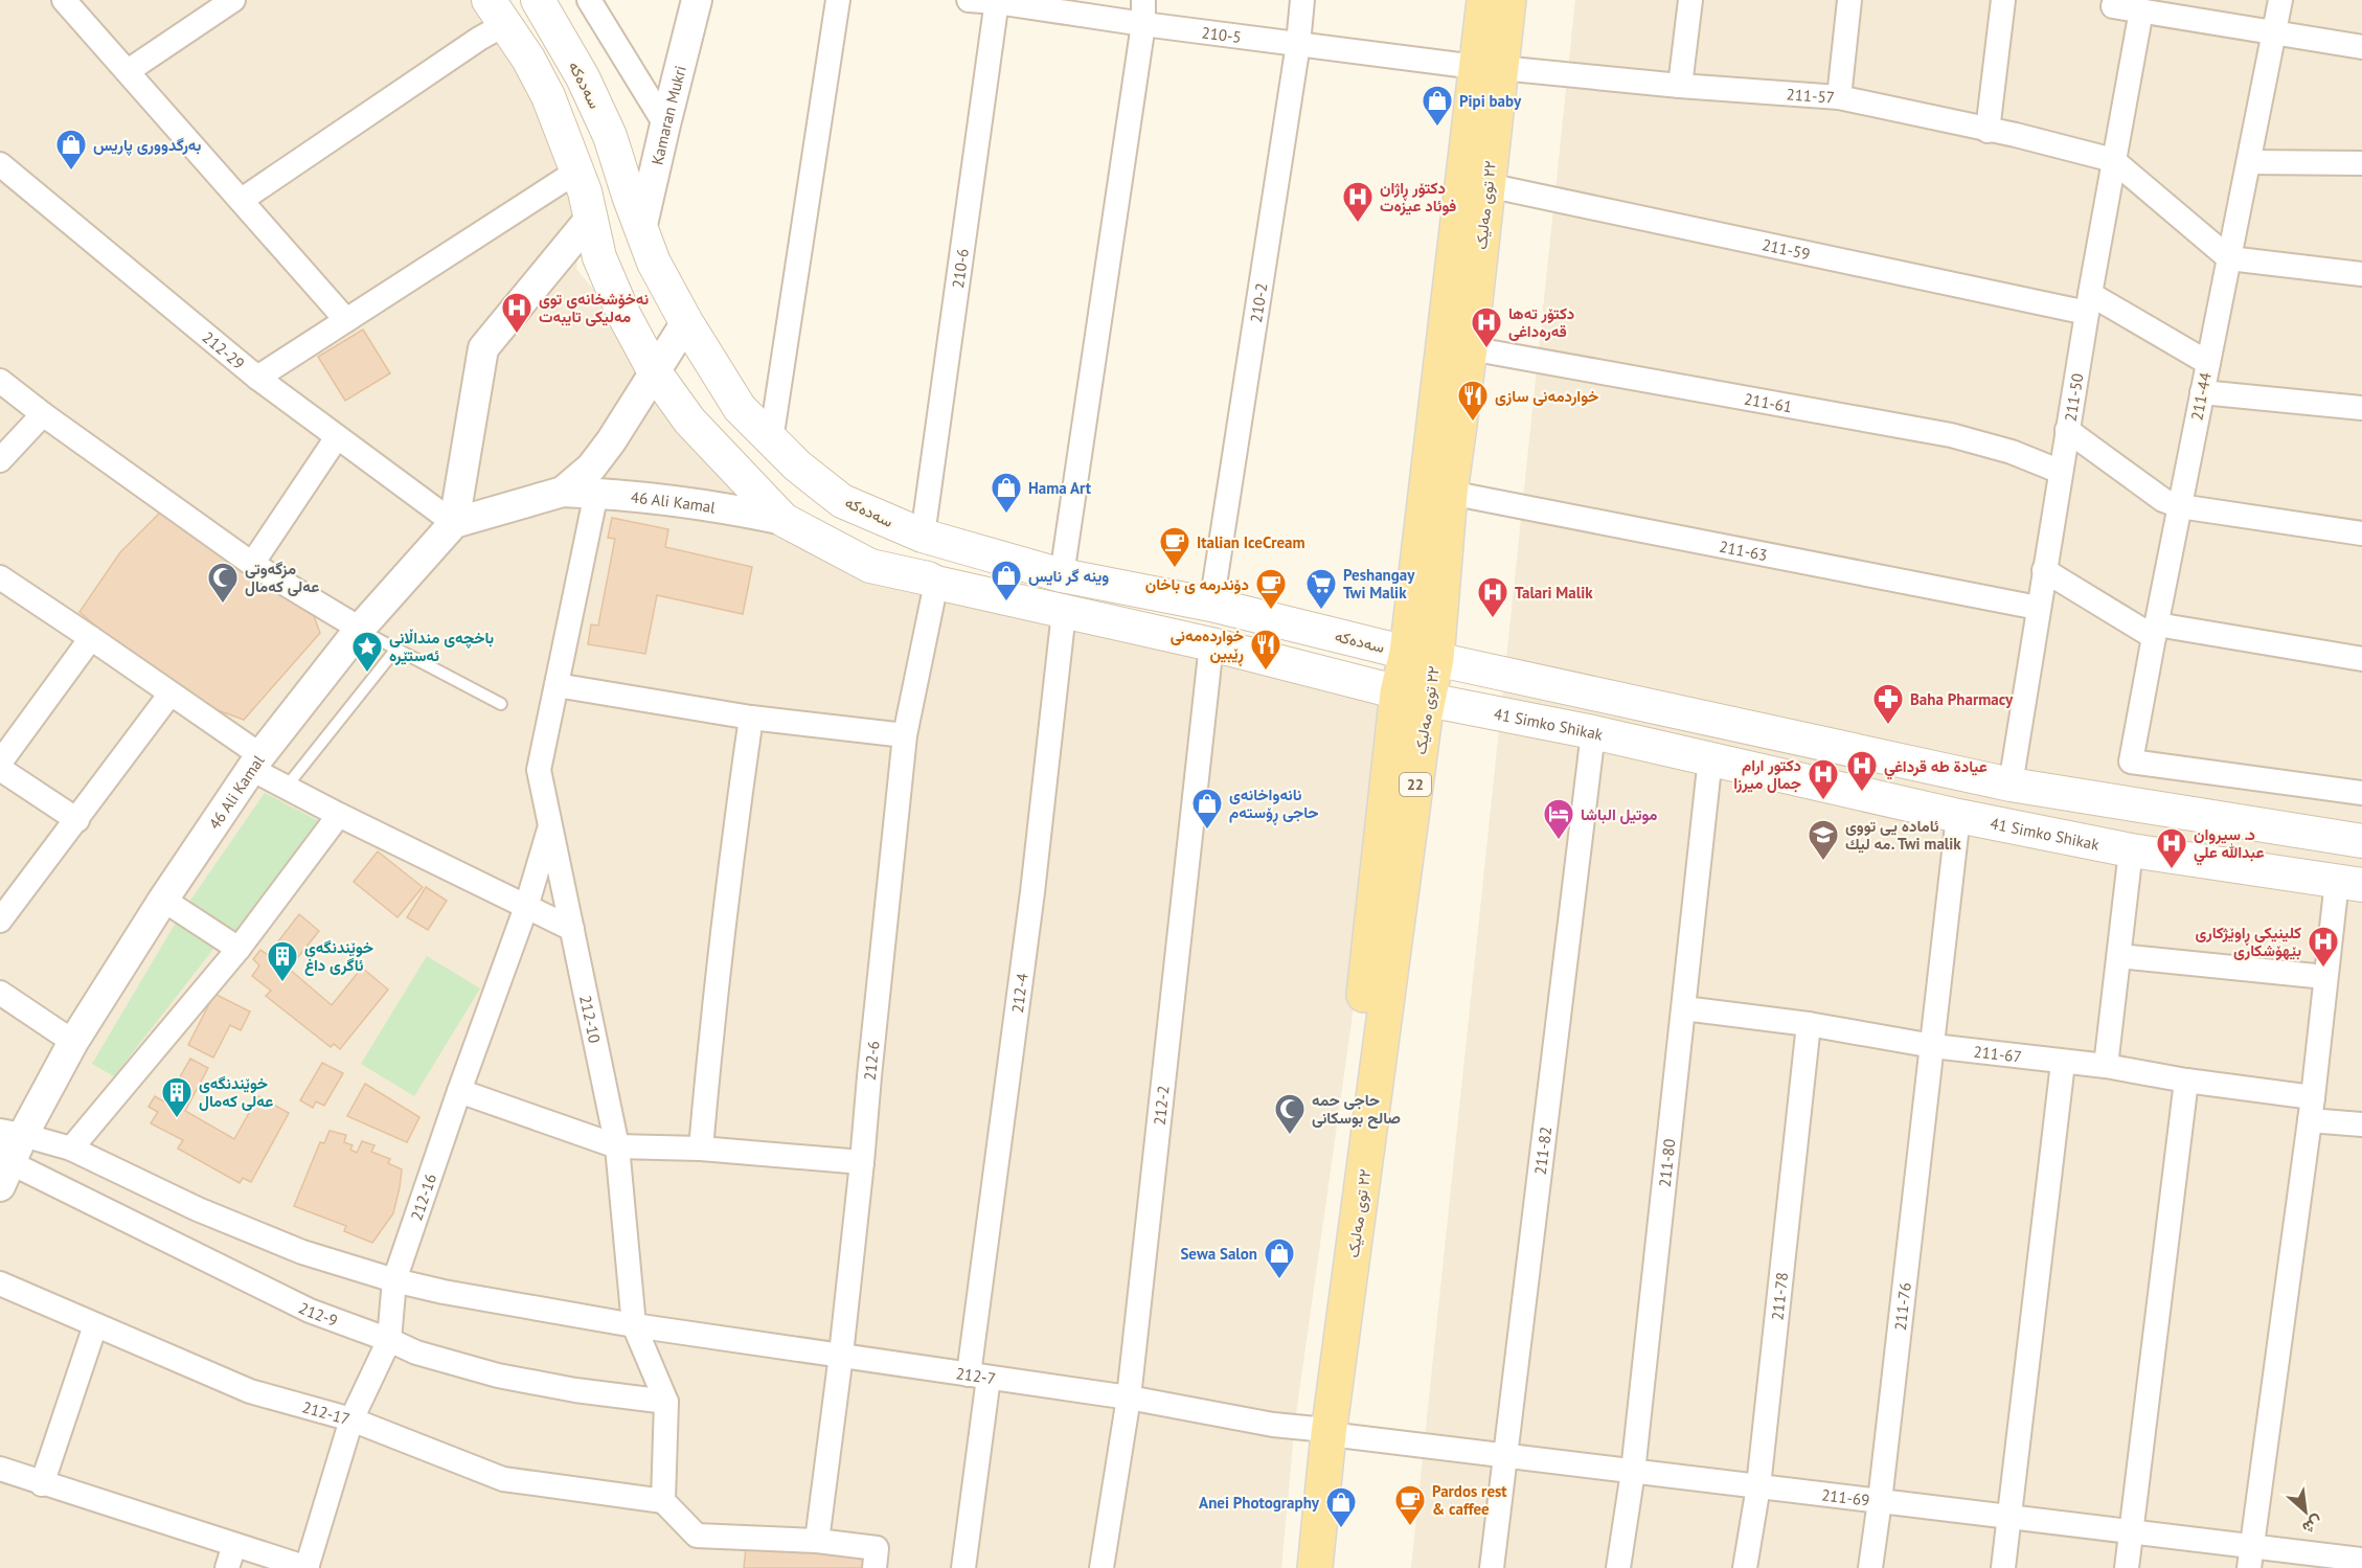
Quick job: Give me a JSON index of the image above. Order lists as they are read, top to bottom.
{
  "streets": {
    "main road": [
      "سەدەکە",
      "٢٢ توی مەلیک",
      "41 Simko Shikak",
      "22"
    ],
    "street": [
      "210-5",
      "211-57",
      "Kamaran Mukri",
      "211-59",
      "210-6",
      "210-2",
      "212-29",
      "211-44",
      "211-50",
      "211-61",
      "46 Ali Kamal",
      "211-63",
      "212-4",
      "212-10",
      "211-67",
      "212-6",
      "212-2",
      "211-82",
      "211-80",
      "212-16",
      "211-78",
      "211-76",
      "212-9",
      "212-7",
      "212-17",
      "211-69"
    ]
  },
  "crossings": [
    ["210-5", "211-57"],
    ["210-5", "٢٢ توی مەلیک"],
    ["210-5", "210-6"],
    ["210-5", "210-2"],
    ["سەدەکە", "Kamaran Mukri"],
    ["سەدەکە", "٢٢ توی مەلیک"],
    ["سەدەکە", "210-6"],
    ["سەدەکە", "210-2"],
    ["سەدەکە", "46 Ali Kamal"],
    ["211-57", "٢٢ توی مەلیک"],
    ["211-57", "211-50"],
    ["٢٢ توی مەلیک", "211-59"],
    ["٢٢ توی مەلیک", "211-61"],
    ["٢٢ توی مەلیک", "211-63"],
    ["٢٢ توی مەلیک", "41 Simko Shikak"],
    ["٢٢ توی مەلیک", "212-7"],
    ["٢٢ توی مەلیک", "211-69"],
    ["211-59", "211-44"],
    ["211-59", "211-50"],
    ["212-29", "46 Ali Kamal"],
    ["211-50", "211-61"],
    ["211-50", "211-63"],
    ["46 Ali Kamal", "41 Simko Shikak"],
    ["46 Ali Kamal", "212-10"],
    ["46 Ali Kamal", "212-9"],
    ["41 Simko Shikak", "212-4"],
    ["41 Simko Shikak", "212-6"],
    ["41 Simko Shikak", "212-2"],
    ["41 Simko Shikak", "211-82"],
    ["41 Simko Shikak", "211-80"],
    ["41 Simko Shikak", "211-76"],
    ["212-4", "212-7"],
    ["212-10", "212-16"],
    ["212-10", "212-9"],
    ["212-10", "212-7"],
    ["212-10", "212-17"],
    ["211-67", "211-80"],
    ["211-67", "211-78"],
    ["211-67", "211-76"],
    ["212-6", "212-7"],
    ["212-2", "212-7"],
    ["211-82", "211-69"],
    ["211-80", "211-69"],
    ["212-16", "212-9"],
    ["212-16", "212-17"],
    ["211-78", "211-69"],
    ["211-76", "211-69"],
    ["212-7", "211-69"]
  ],
  "places": {
    "shop": [
      "Pipi baby",
      "بەرگدووری پاریس",
      "Hama Art",
      "وینه گر نایس",
      "نانە‌واخانە‌ی حاجی ڕۆستە‌م",
      "Sewa Salon",
      "Anei Photography"
    ],
    "hospital": [
      "دکتۆر ڕاژان فوئاد عیزەت",
      "نەخۆشخانەی توی مەلیكی تایبەت",
      "دکتۆر تەها قەرەداغی",
      "Talari Malik",
      "عيادة طه قرداغي",
      "دكتور ارام جمال ميرزا",
      "د. سيروان عبدالله علي",
      "کلینیکی ڕاوێژکاری بێهۆشکاری"
    ],
    "restaurant": ["خواردمەنی سازی", "خواردە‌مە‌نی ڕێبین"],
    "cafe": ["Italian IceCream", "دۆندرمە ی باخان", "Pardos rest & caffee"],
    "mosque": ["مزگەوتی عەلی کەمال", "حاجی حمه صالح بوسکانی"],
    "supermarket": ["Peshangay Twi Malik"],
    "place": ["باخچەی منداڵانی ئەستێرە"],
    "pharmacy": ["Baha Pharmacy"],
    "hotel": ["موتيل الباشا"],
    "school or university": ["ئاماده يى تووى مه ليك. Twi malik"],
    "building": ["خوێندنگەی ئاگری داغ", "خوێندنگەی عەلی کەمال"]
  },
  "north": "bottom right"
}
